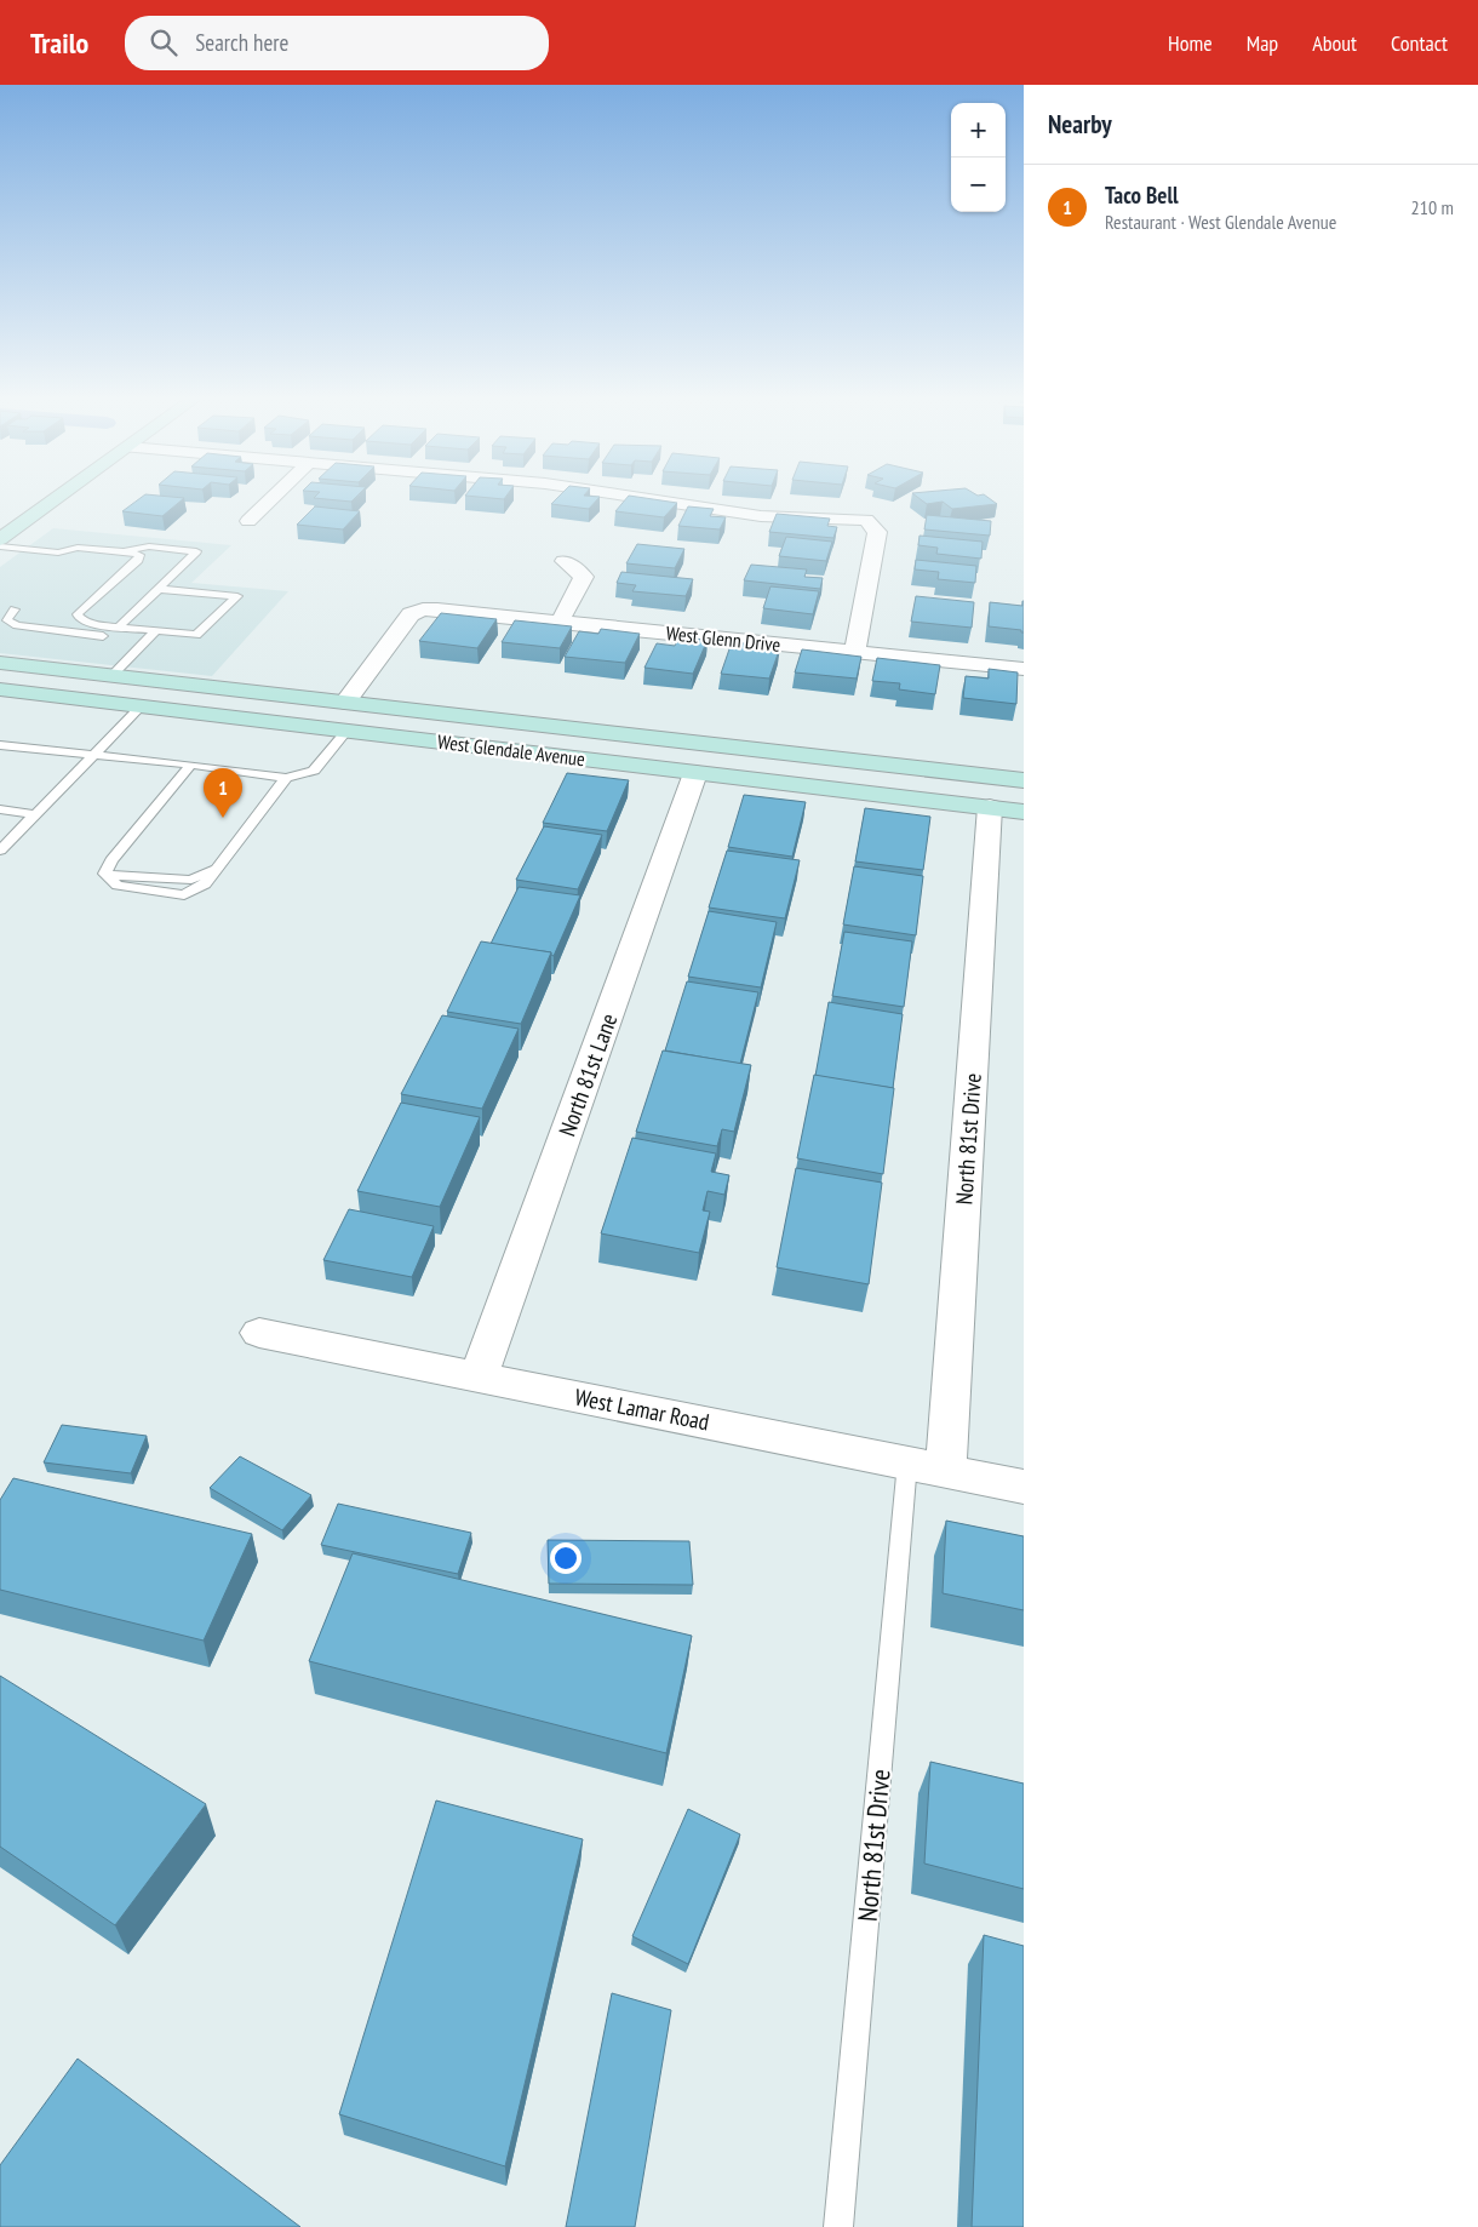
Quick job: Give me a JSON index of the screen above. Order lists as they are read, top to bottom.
{
  "streets": {
    "main road": ["West Glendale Avenue"],
    "street": [
      "West Glenn Drive",
      "North 81st Lane",
      "North 81st Drive",
      "West Lamar Road"
    ]
  },
  "crossings": [
    ["West Glenn Drive", "West Glendale Avenue"],
    ["West Glendale Avenue", "North 81st Lane"],
    ["West Glendale Avenue", "North 81st Drive"],
    ["North 81st Lane", "West Lamar Road"],
    ["North 81st Drive", "West Lamar Road"]
  ],
  "page": {
    "header": "Trailo",
    "search": "Search here",
    "nav": [
      "Home",
      "Map",
      "About",
      "Contact"
    ],
    "heading": "Nearby",
    "map_buttons": ["+", "−"],
    "list": [
      {
        "mark": "1",
        "name": "Taco Bell",
        "note": "Restaurant · West Glendale Avenue",
        "value": "210 m"
      }
    ],
    "pins": "1"
  }
}
